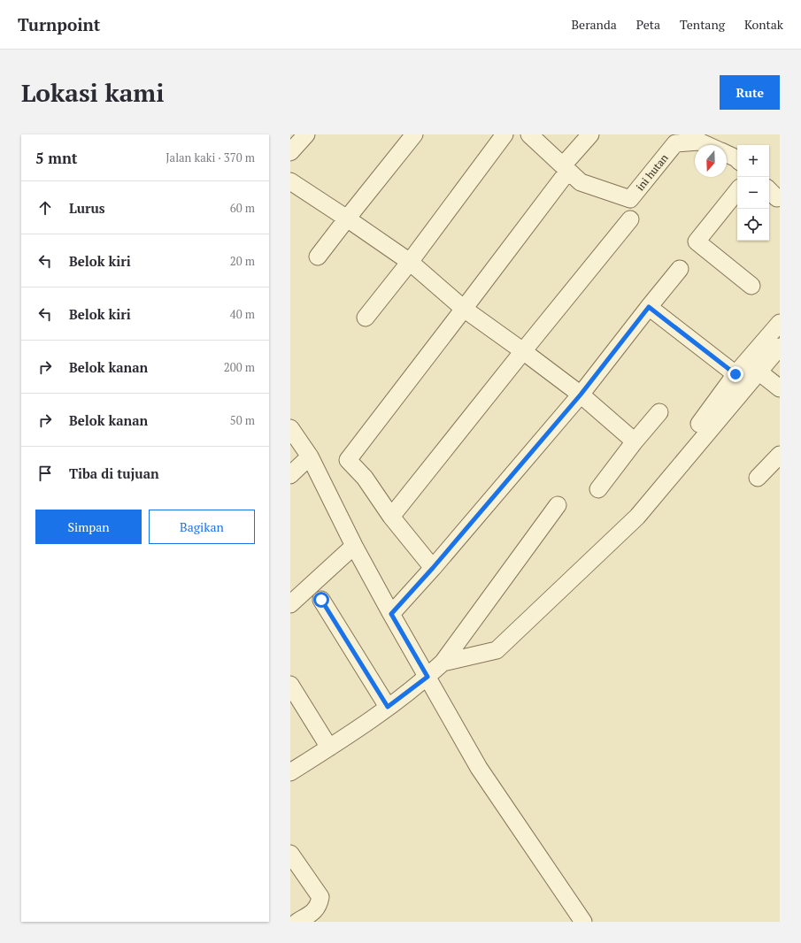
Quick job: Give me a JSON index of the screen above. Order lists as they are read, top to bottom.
{
  "streets": {
    "street": ["ini hutan"]
  },
  "north": "bottom",
  "page": {
    "header": "Turnpoint",
    "nav": [
      "Beranda",
      "Peta",
      "Tentang",
      "Kontak"
    ],
    "buttons": [
      "Rute",
      ["Simpan", "Bagikan"]
    ],
    "title": "Lokasi kami",
    "heading": ["5 mnt", "Jalan kaki · 370 m"],
    "map_buttons": ["+", "−"],
    "list": [
      ["Lurus", "60 m"],
      ["Belok kiri", "20 m"],
      ["Belok kiri", "40 m"],
      ["Belok kanan", "200 m"],
      ["Belok kanan", "50 m"],
      "Tiba di tujuan"
    ]
  }
}
